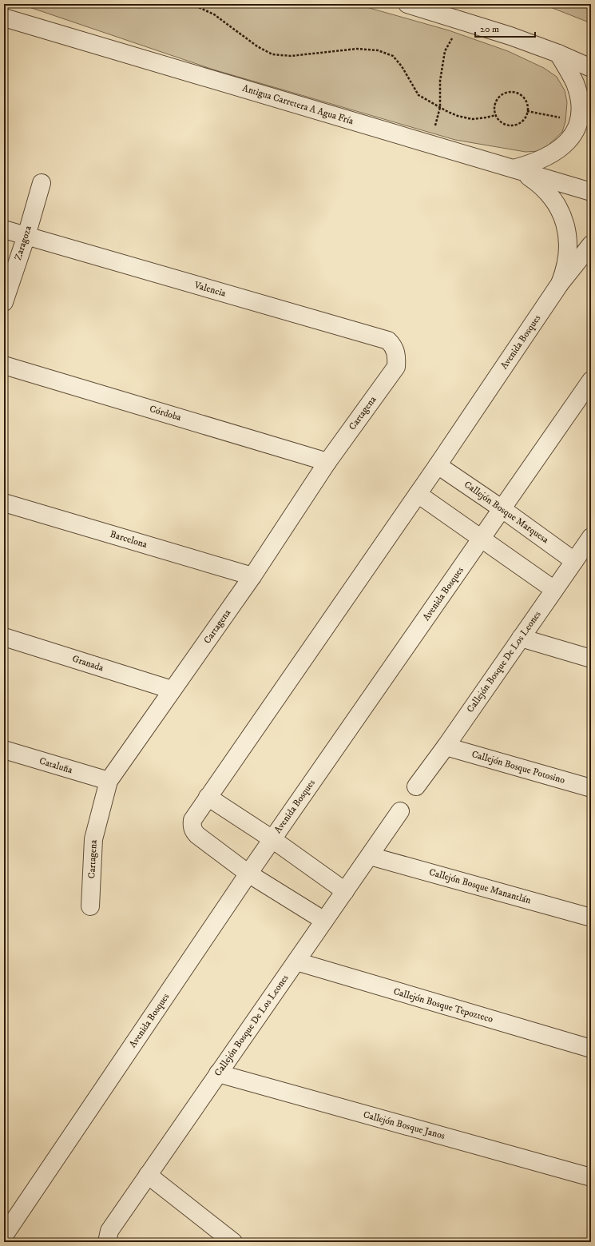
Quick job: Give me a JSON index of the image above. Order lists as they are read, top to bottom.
{
  "streets": {
    "street": [
      "Antigua Carretera A Agua Fría",
      "Zaragoza",
      "Valencia",
      "Avenida Bosques",
      "Córdoba",
      "Cartagena",
      "Callejón Bosque Marquesa",
      "Barcelona",
      "Callejón Bosque De Los Leones",
      "Granada",
      "Cataluña",
      "Callejón Bosque Potosino",
      "Callejón Bosque Manantlán",
      "Callejón Bosque Tepozteco",
      "Callejón Bosque Janos"
    ]
  },
  "crossings": [
    ["Zaragoza", "Valencia"],
    ["Valencia", "Cartagena"],
    ["Avenida Bosques", "Callejón Bosque Marquesa"],
    ["Córdoba", "Cartagena"],
    ["Cartagena", "Barcelona"],
    ["Cartagena", "Granada"],
    ["Cartagena", "Cataluña"],
    ["Callejón Bosque Marquesa", "Callejón Bosque De Los Leones"],
    ["Callejón Bosque De Los Leones", "Callejón Bosque Potosino"],
    ["Callejón Bosque De Los Leones", "Callejón Bosque Manantlán"],
    ["Callejón Bosque De Los Leones", "Callejón Bosque Tepozteco"],
    ["Callejón Bosque De Los Leones", "Callejón Bosque Janos"]
  ],
  "scale_bar": "20 m"
}
